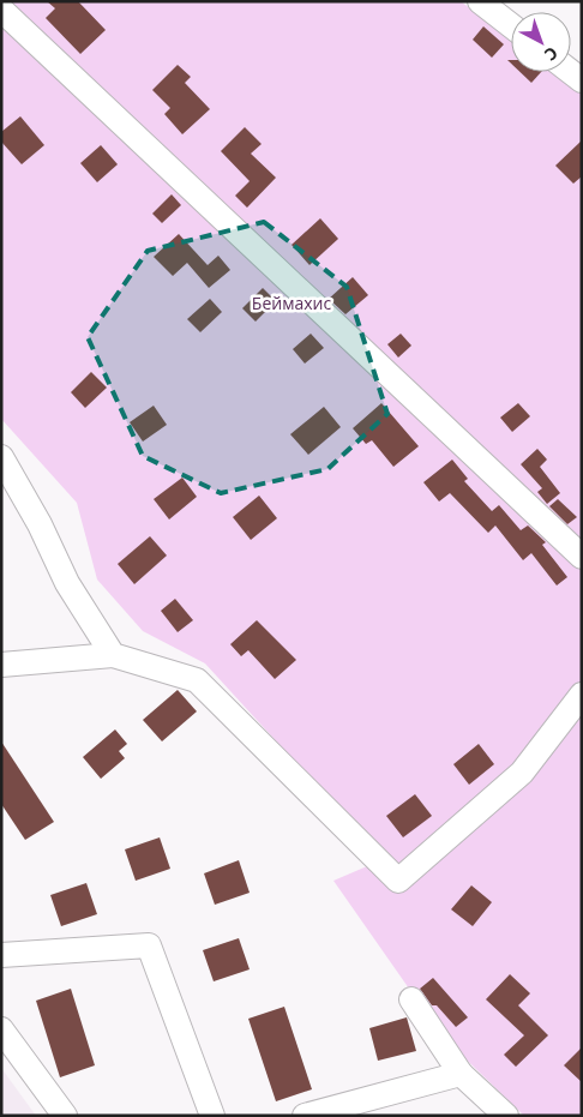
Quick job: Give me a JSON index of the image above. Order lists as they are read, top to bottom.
{
  "parks": ["Беймахис"],
  "north": "bottom right"
}
